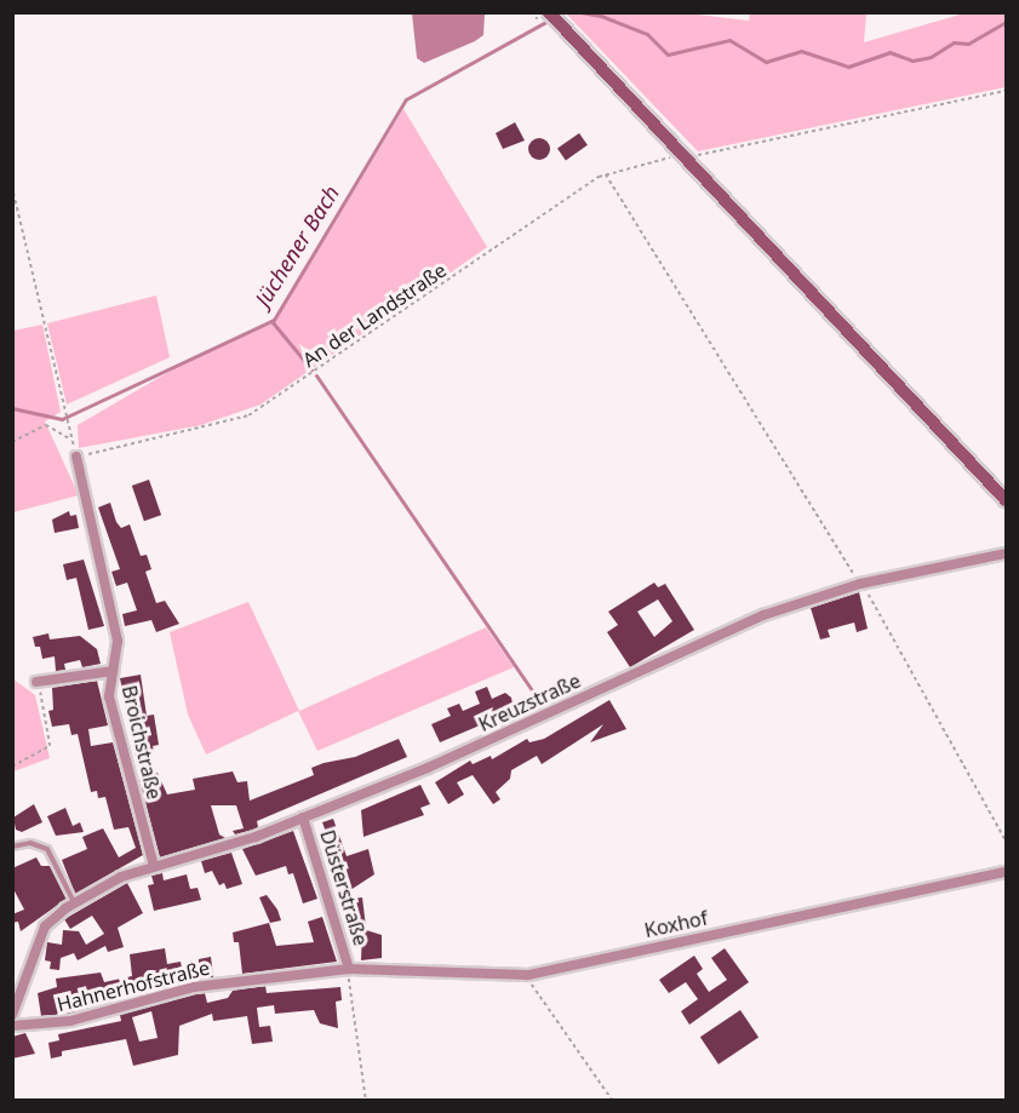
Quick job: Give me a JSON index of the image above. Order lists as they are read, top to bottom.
{
  "streets": {
    "street": [
      "Kreuzstraße",
      "Broichstraße",
      "Düsterstraße",
      "Koxhof",
      "Hahnerhofstraße"
    ],
    "path": ["An der Landstraße"]
  },
  "crossings": [
    ["An der Landstraße", "Broichstraße"],
    ["Kreuzstraße", "Broichstraße"],
    ["Kreuzstraße", "Düsterstraße"],
    ["Düsterstraße", "Koxhof"],
    ["Düsterstraße", "Hahnerhofstraße"],
    ["Koxhof", "Hahnerhofstraße"]
  ],
  "water": ["Jüchener Bach"]
}
